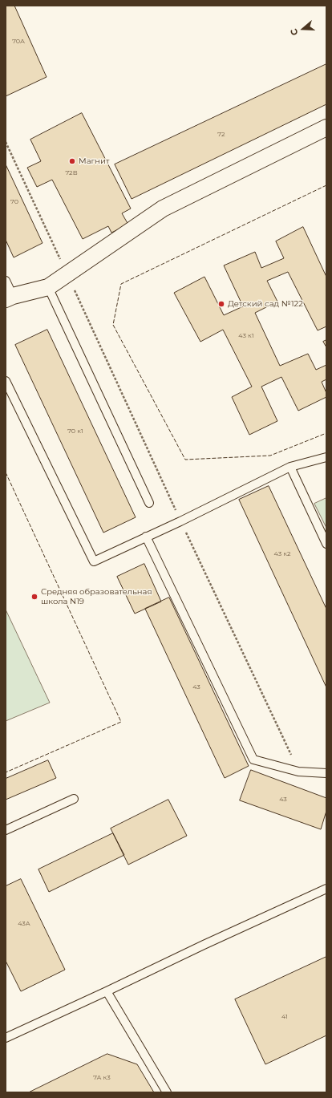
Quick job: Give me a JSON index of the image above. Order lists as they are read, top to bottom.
{
  "places": ["Магнит", "Детский сад №122", "Средняя образовательная школа N19"],
  "house_numbers": [
    "70А",
    "72",
    "72В",
    "70",
    "43 к1",
    "70 к1",
    "43 к2",
    "43",
    "43",
    "43А",
    "41",
    "7А к3"
  ],
  "north": "left"
}
